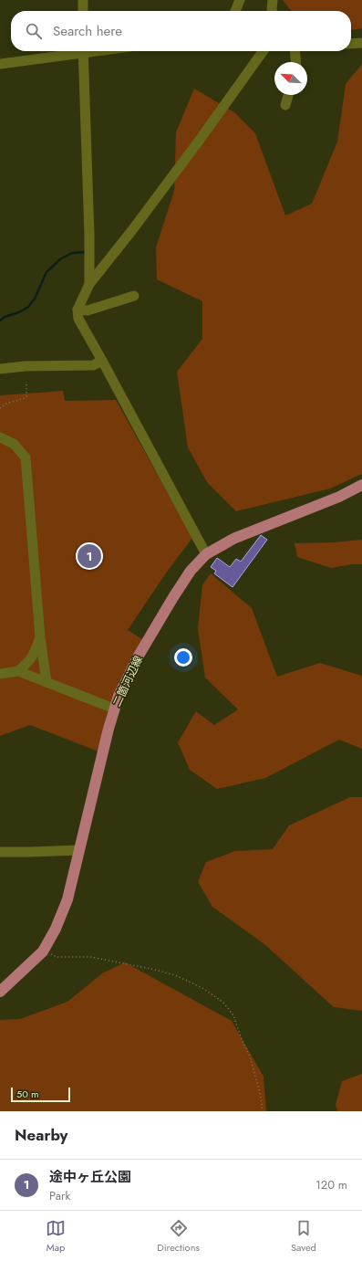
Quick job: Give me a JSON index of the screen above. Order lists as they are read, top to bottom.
{
  "streets": {
    "main road": ["二箇河辺線"]
  },
  "scale_bar": "50 m",
  "north": "top left",
  "page": {
    "search": "Search here",
    "pins": "1",
    "scale": "50 m",
    "heading": "Nearby",
    "list": [
      {
        "mark": "1",
        "name": "途中ヶ丘公園",
        "note": "Park",
        "value": "120 m"
      }
    ],
    "nav": ["Map", "Directions", "Saved"]
  }
}
